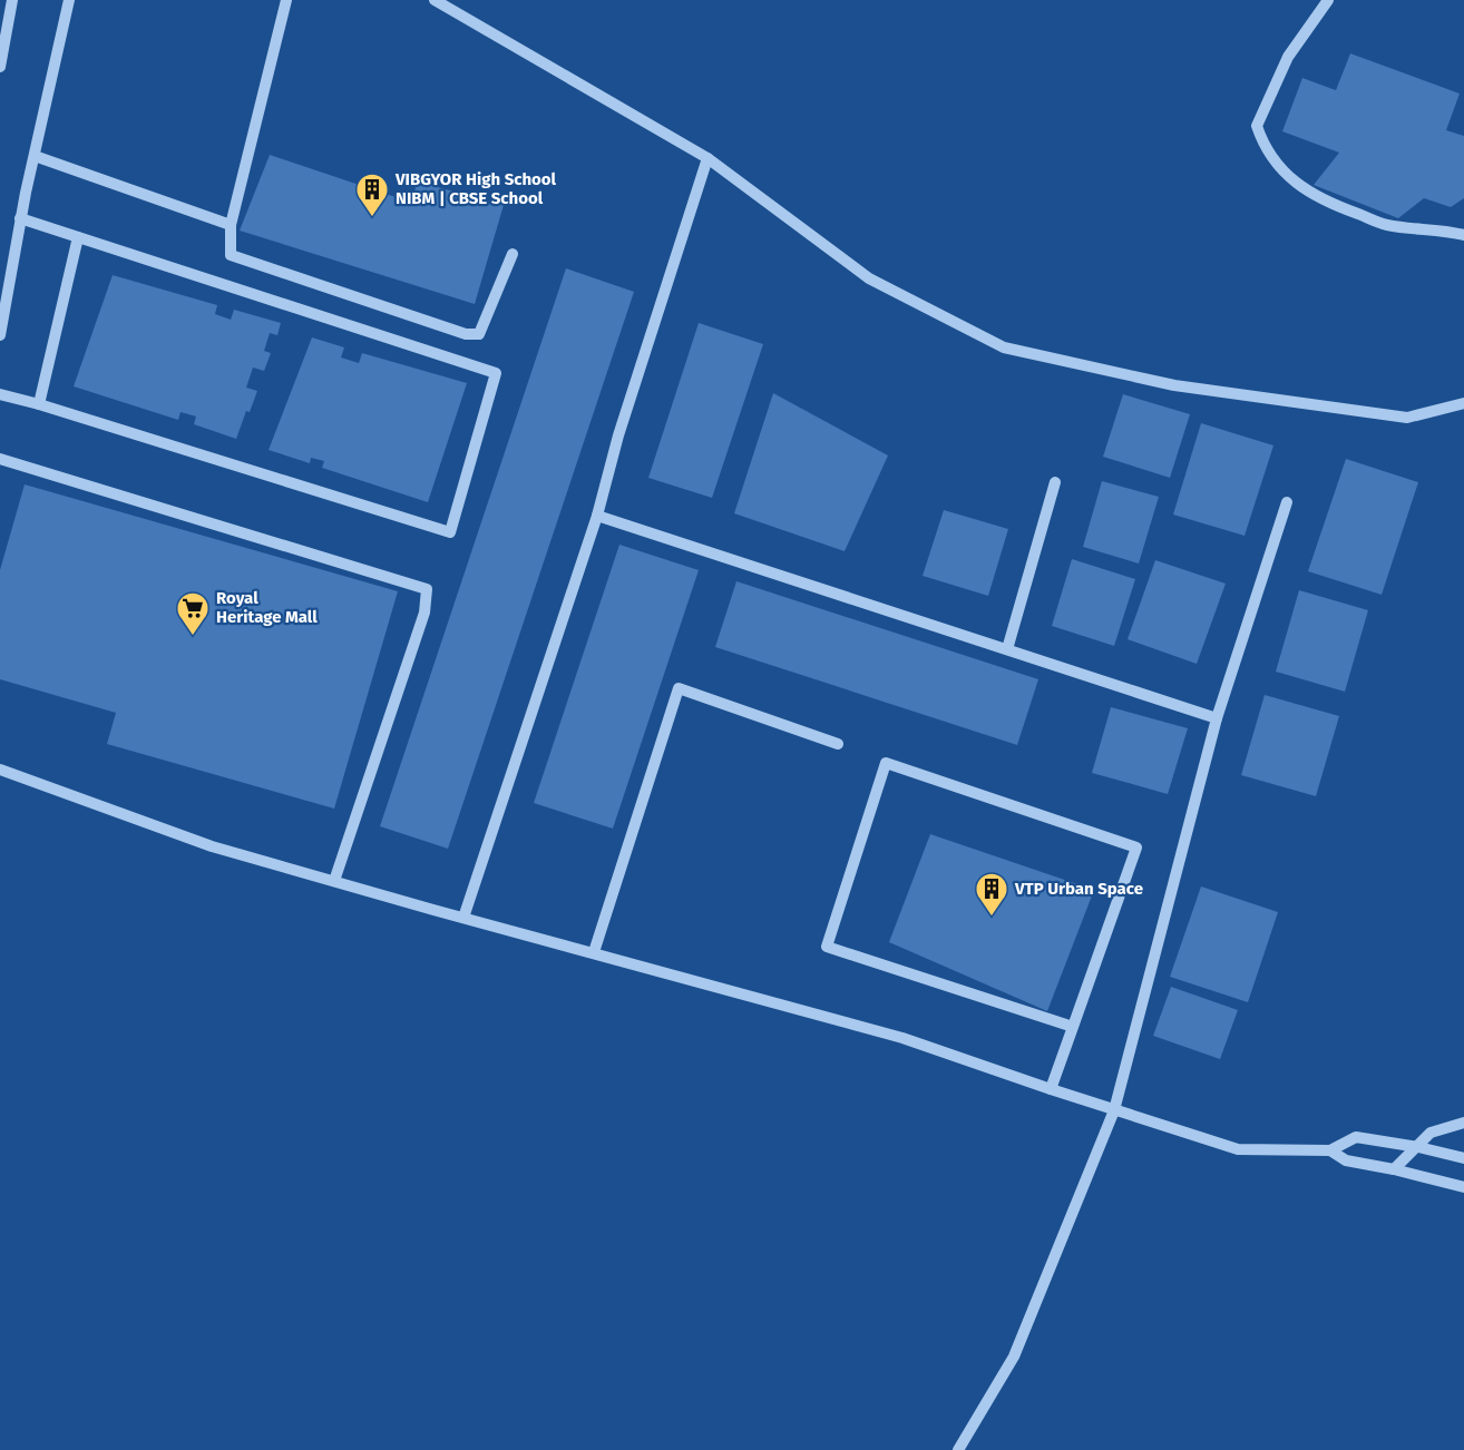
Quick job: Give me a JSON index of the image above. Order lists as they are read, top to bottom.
{
  "places": {
    "building": ["VIBGYOR High School NIBM | CBSE School", "VTP Urban Space"],
    "supermarket": ["Royal Heritage Mall"]
  }
}
